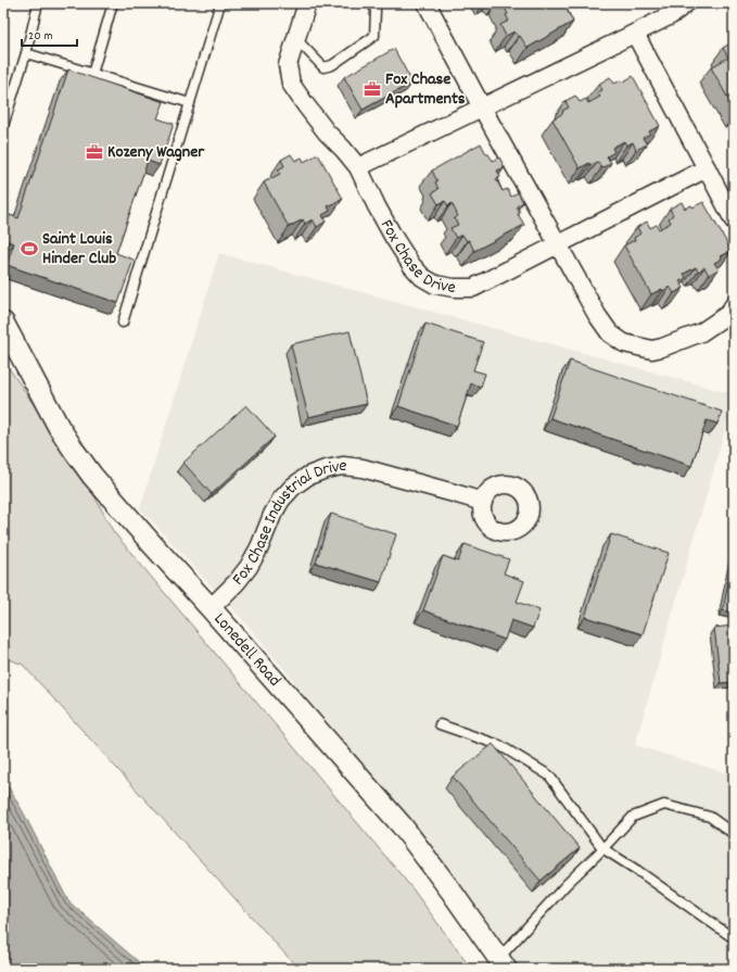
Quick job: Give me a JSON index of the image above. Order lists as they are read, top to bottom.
{
  "streets": {
    "street": ["Fox Chase Drive", "Fox Chase Industrial Drive", "Lonedell Road"]
  },
  "crossings": [
    ["Fox Chase Industrial Drive", "Lonedell Road"]
  ],
  "places": {
    "office": ["Fox Chase Apartments", "Kozeny Wagner"],
    "sports": ["Saint Louis Hinder Club"]
  },
  "scale_bar": "20 m"
}
